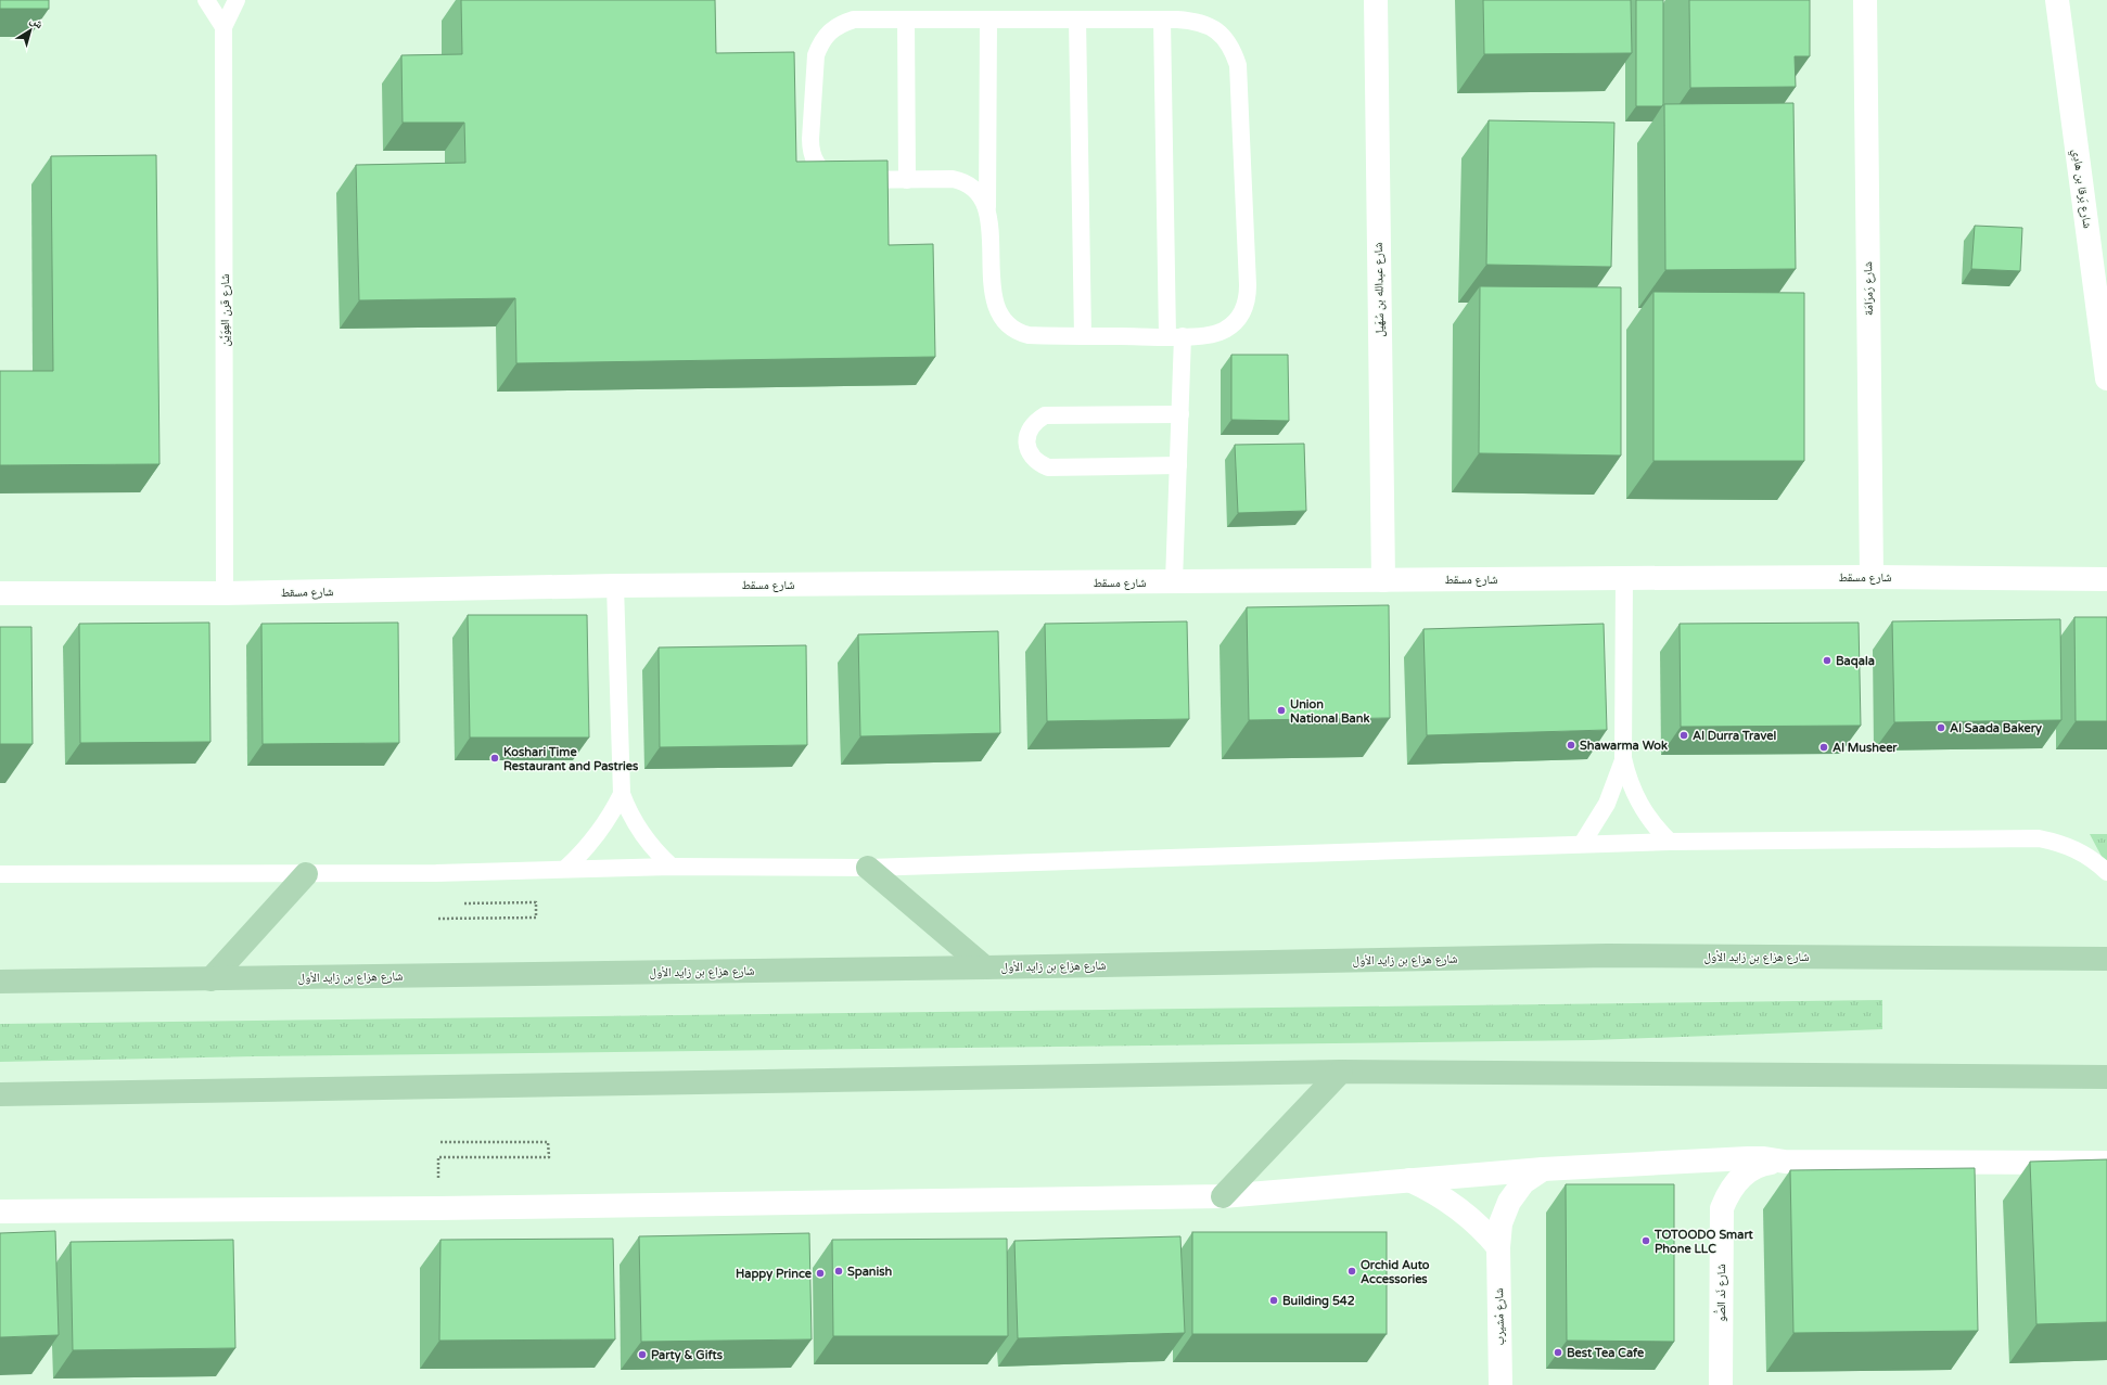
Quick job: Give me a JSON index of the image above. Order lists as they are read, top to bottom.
{
  "streets": {
    "main road": ["شارع هزاع بن زايد الأول"],
    "street": [
      "شارع بَرقا بن هادِي",
      "شارع رَمرَامَة",
      "شارع عبدالله بن سُهَيل",
      "شارع مسقط",
      "شارع نَد الصُّو",
      "شارع مْشيرب"
    ],
    "lane": ["شارع قرن العِوَيَّن"]
  },
  "crossings": [
    ["شارع رَمرَامَة", "شارع مسقط"],
    ["شارع عبدالله بن سُهَيل", "شارع مسقط"],
    ["شارع قرن العِوَيَّن", "شارع مسقط"]
  ],
  "places": [
    "Baqala",
    "Union National Bank",
    "Al Saada Bakery",
    "Al Durra Travel",
    "Shawarma Wok",
    "Al Musheer",
    "Koshari Time Restaurant and Pastries",
    "TOTOODO Smart Phone LLC",
    "Spanish",
    "Orchid Auto Accessories",
    "Happy Prince",
    "Building 542",
    "Best Tea Cafe",
    "Party & Gifts"
  ],
  "north": "top right"
}
